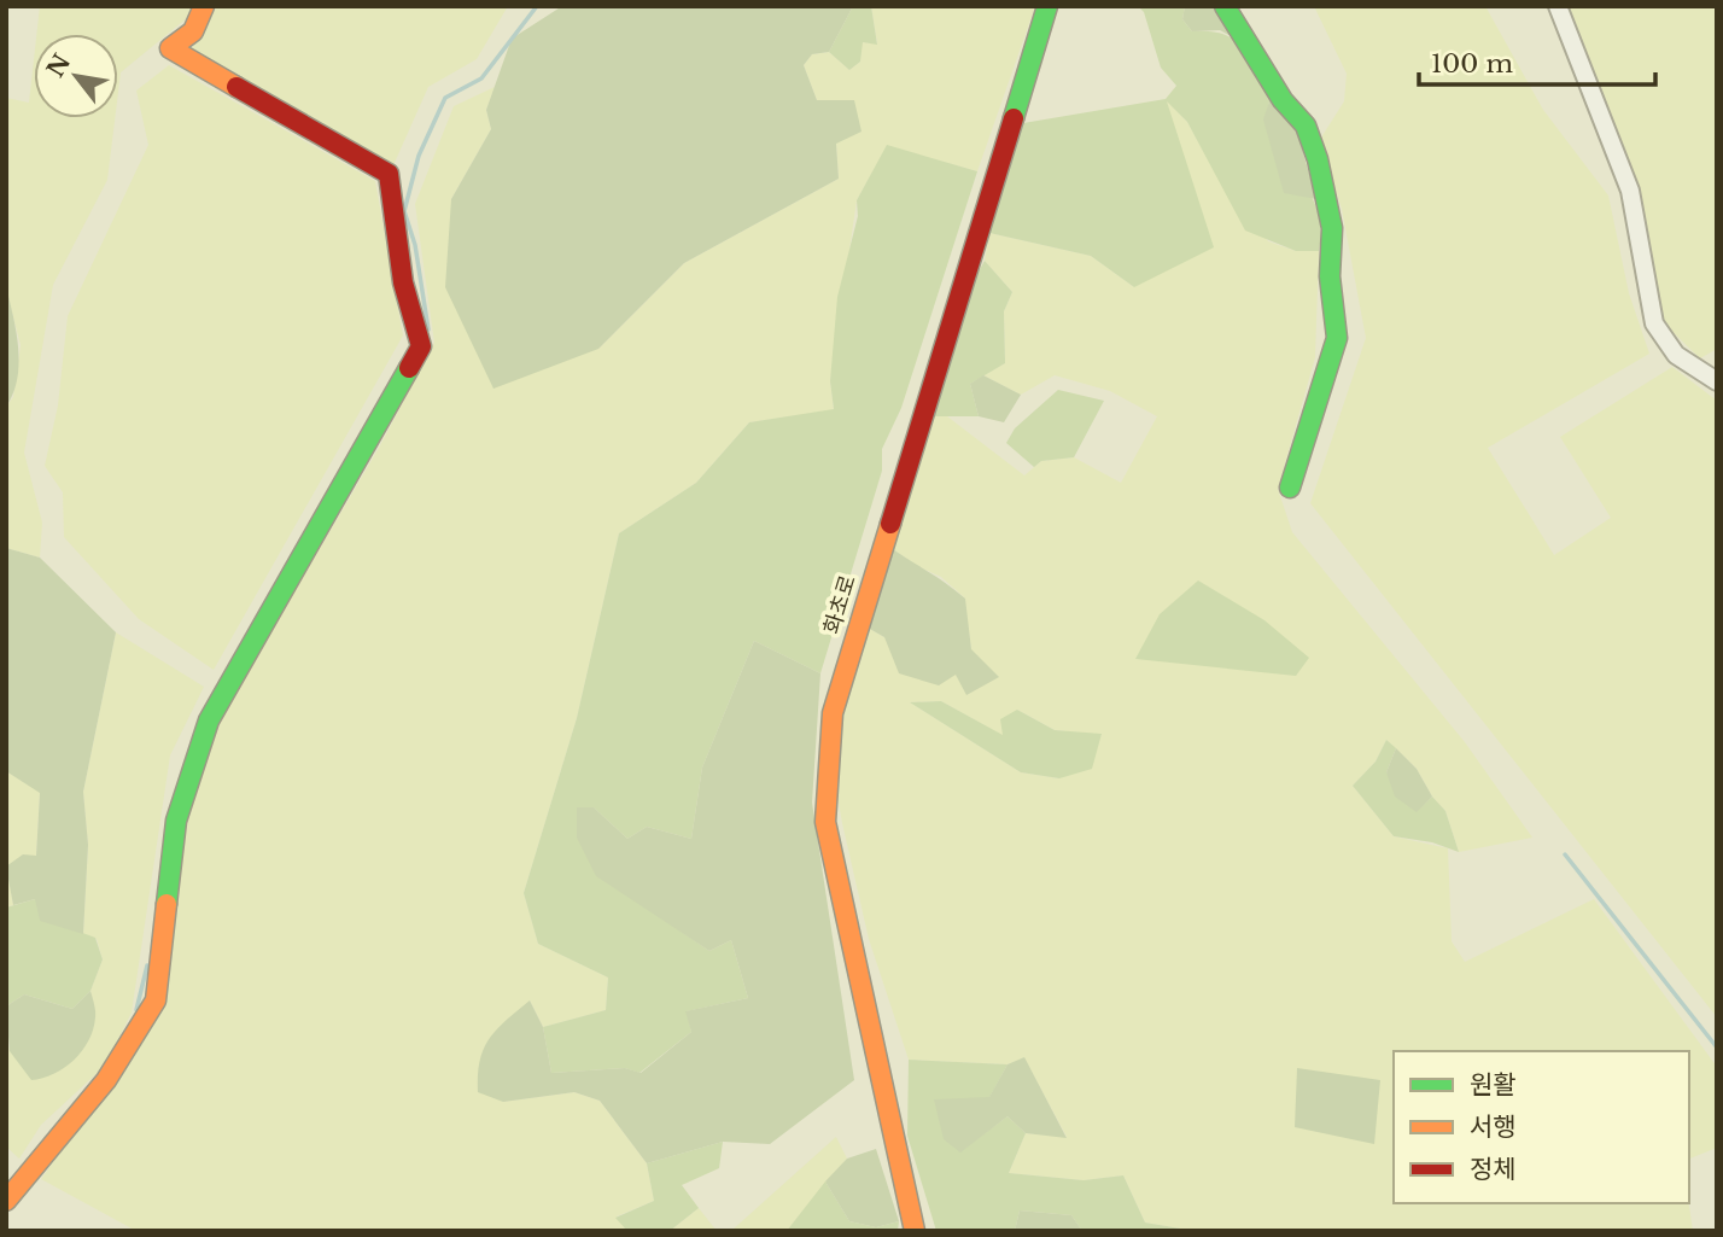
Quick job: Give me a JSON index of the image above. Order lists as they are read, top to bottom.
{
  "streets": {
    "street": ["화초로"]
  },
  "legend": ["원활", "서행", "정체"],
  "scale_bar": "100 m",
  "north": "top left"
}
